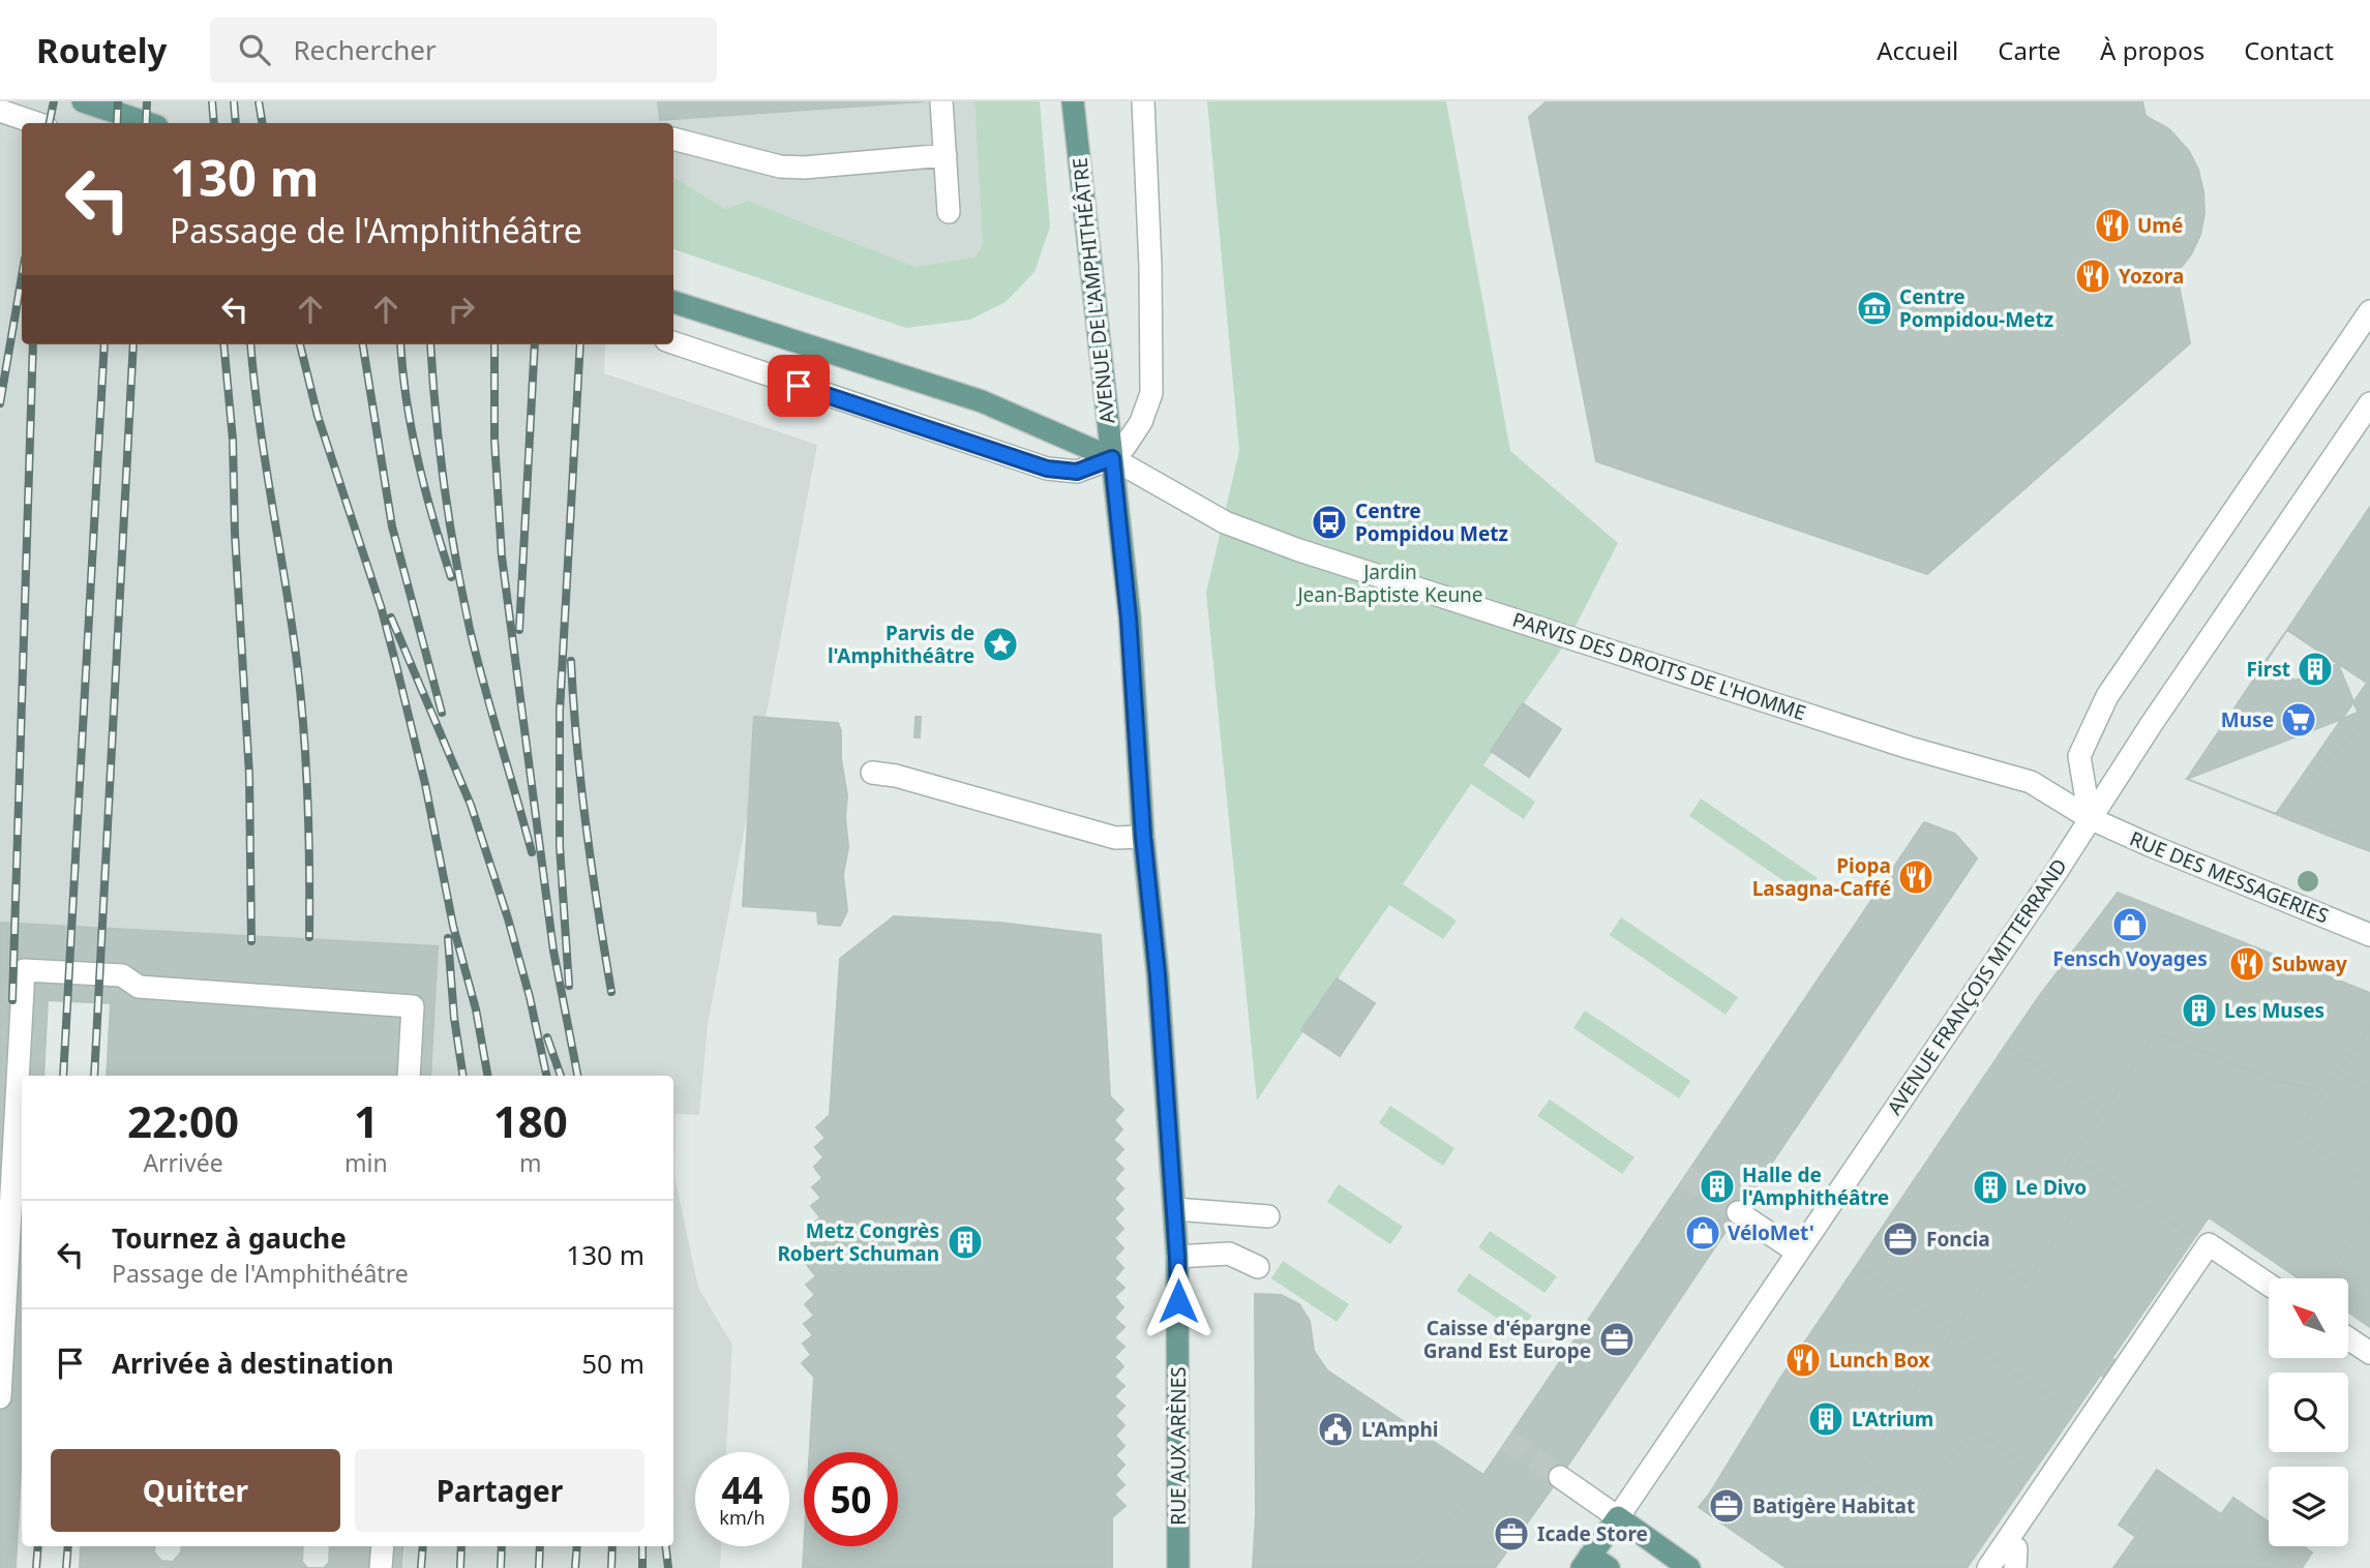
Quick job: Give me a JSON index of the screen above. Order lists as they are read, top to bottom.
{
  "streets": {
    "main road": ["AVENUE DE L'AMPHITHÉÂTRE", "AVENUE FRANÇOIS MITTERRAND", "RUE AUX ARÈNES"],
    "street": ["PARVIS DES DROITS DE L'HOMME", "RUE DES MESSAGERIES"]
  },
  "crossings": [
    ["AVENUE DE L'AMPHITHÉÂTRE", "PARVIS DES DROITS DE L'HOMME"],
    ["AVENUE DE L'AMPHITHÉÂTRE", "RUE AUX ARÈNES"],
    ["PARVIS DES DROITS DE L'HOMME", "RUE DES MESSAGERIES"],
    ["PARVIS DES DROITS DE L'HOMME", "AVENUE FRANÇOIS MITTERRAND"],
    ["PARVIS DES DROITS DE L'HOMME", "RUE AUX ARÈNES"],
    ["RUE DES MESSAGERIES", "AVENUE FRANÇOIS MITTERRAND"]
  ],
  "parks": ["Jardin Jean-Baptiste Keune"],
  "places": {
    "restaurant": [
      "Umé",
      "Yozora",
      "Piopa Lasagna-Caffé",
      "Subway",
      "Lunch Box"
    ],
    "museum": ["Centre Pompidou-Metz"],
    "bus stop": ["Centre Pompidou Metz"],
    "place": ["Parvis de l'Amphithéâtre"],
    "building": [
      "First",
      "Les Muses",
      "Halle de l'Amphithéâtre",
      "Le Divo",
      "Metz Congrès Robert Schuman",
      "L'Atrium"
    ],
    "supermarket": ["Muse"],
    "shop": ["Fensch Voyages", "VéloMet'"],
    "office": [
      "Foncia",
      "Caisse d'épargne Grand Est Europe",
      "Batigère Habitat",
      "Icade Store"
    ],
    "public building": ["L'Amphi"]
  },
  "north": "top left",
  "page": {
    "header": "Routely",
    "search": "Rechercher",
    "nav": [
      "Accueil",
      "Carte",
      "À propos",
      "Contact"
    ],
    "turn": ["130 m", "Passage de l'Amphithéâtre"],
    "eta": [
      "22:00",
      "Arrivée",
      "1",
      "min",
      "180",
      "m"
    ],
    "list": [
      {
        "name": "Tournez à gauche",
        "note": "Passage de l'Amphithéâtre",
        "value": "130 m"
      },
      {
        "name": "Arrivée à destination",
        "value": "50 m"
      }
    ],
    "buttons": ["Quitter", "Partager"],
    "speed": "44 km/h",
    "limit": "50"
  }
}
